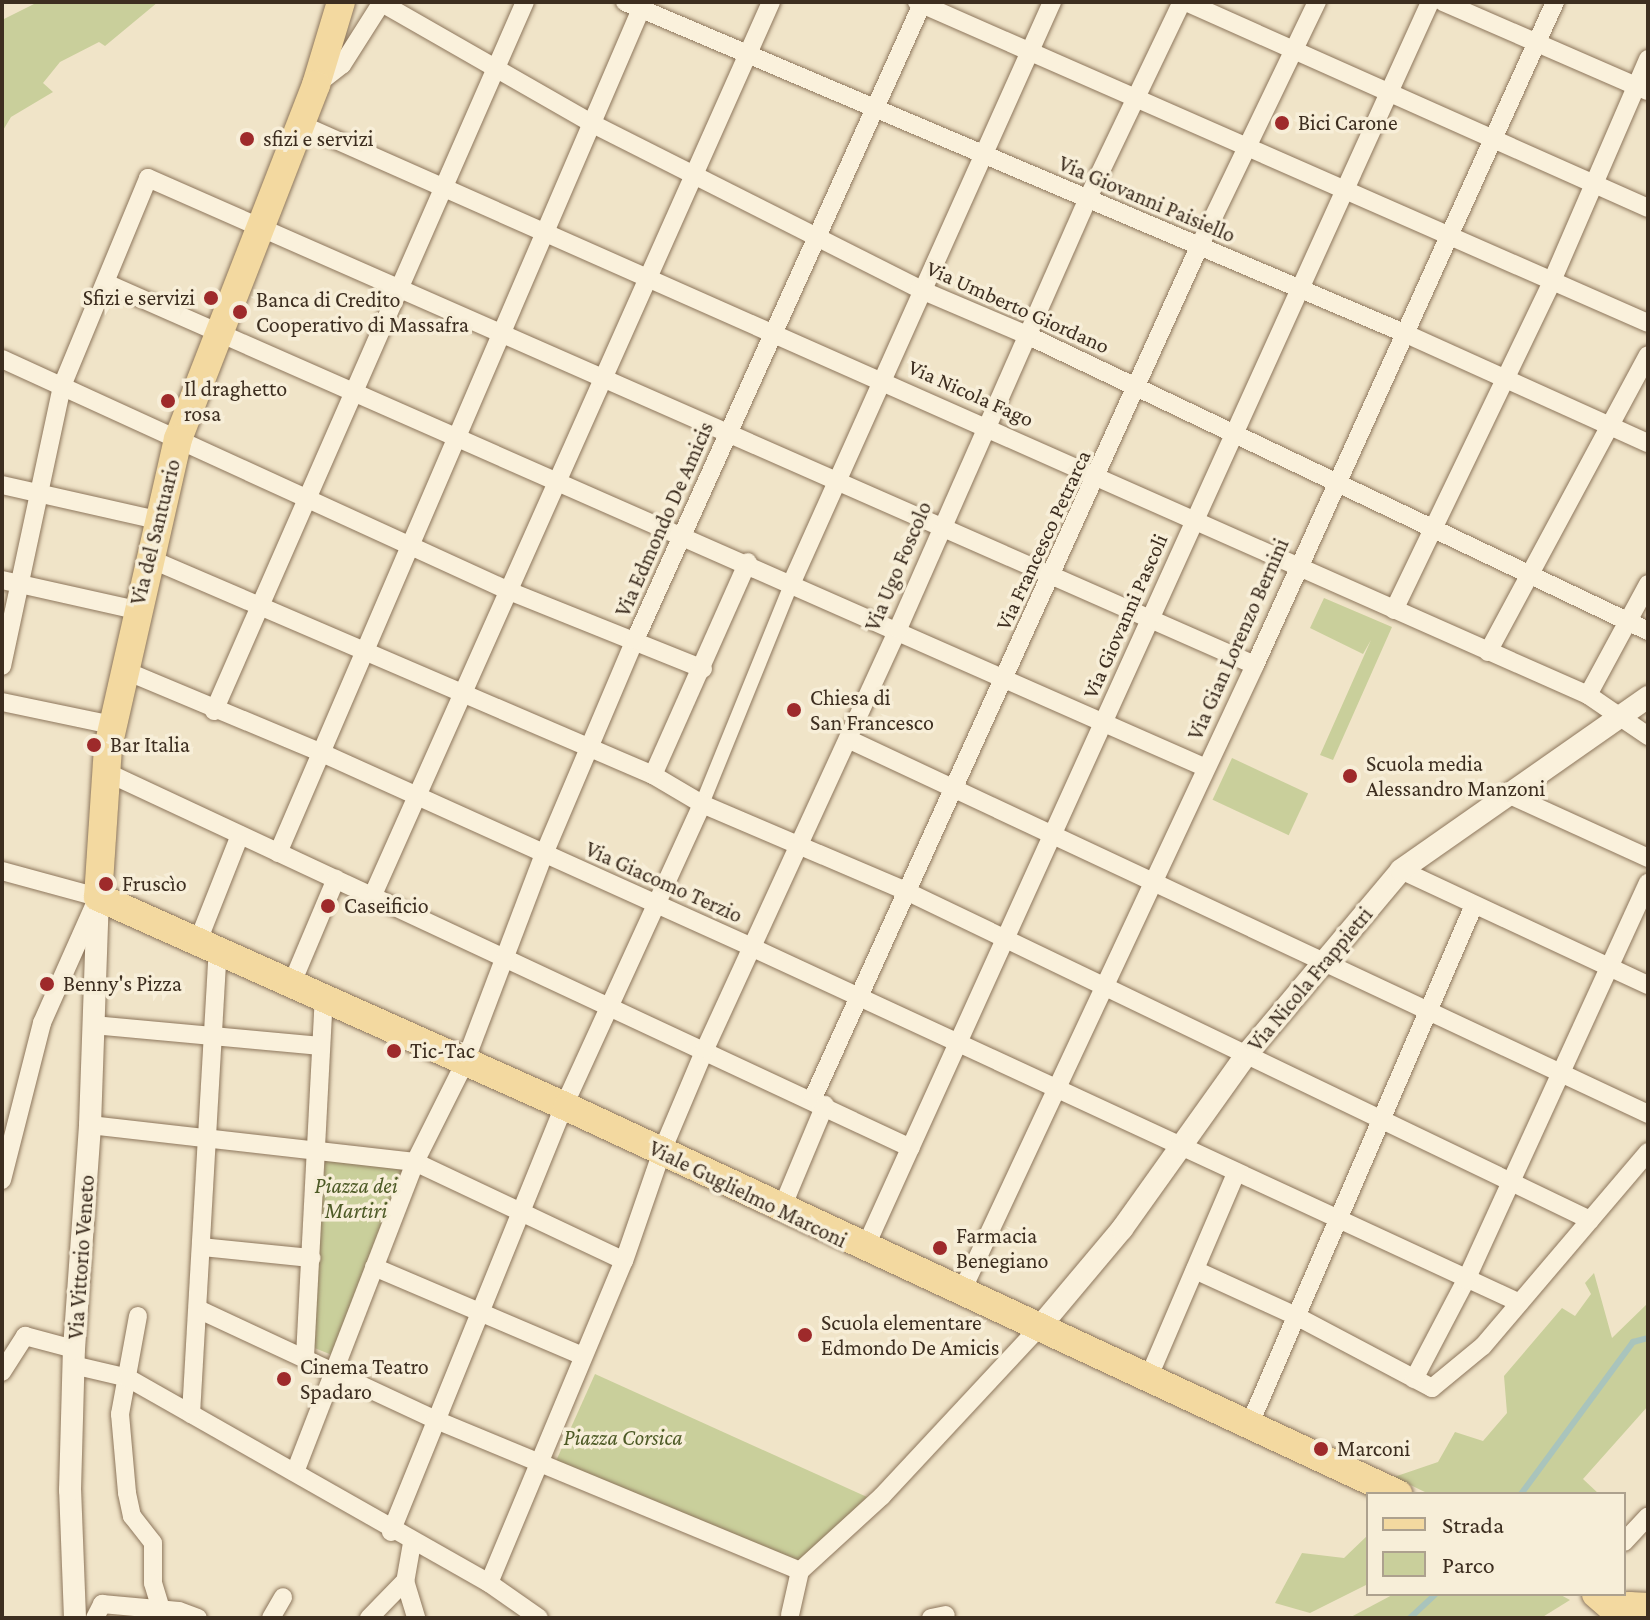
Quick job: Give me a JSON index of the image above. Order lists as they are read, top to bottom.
{
  "streets": {
    "main road": ["Via del Santuario", "Viale Guglielmo Marconi"],
    "street": [
      "Via Giovanni Paisiello",
      "Via Umberto Giordano",
      "Via Nicola Fago",
      "Via Edmondo De Amicis",
      "Via Francesco Petrarca",
      "Via Ugo Foscolo",
      "Via Giovanni Pascoli",
      "Via Gian Lorenzo Bernini",
      "Via Giacomo Terzio",
      "Via Nicola Frappietri",
      "Via Vittorio Veneto"
    ]
  },
  "crossings": [
    ["Via Giovanni Paisiello", "Via Edmondo De Amicis"],
    ["Via Giovanni Paisiello", "Via Francesco Petrarca"],
    ["Via Giovanni Paisiello", "Via Ugo Foscolo"],
    ["Via Giovanni Paisiello", "Via Giovanni Pascoli"],
    ["Via Giovanni Paisiello", "Via Gian Lorenzo Bernini"],
    ["Via Umberto Giordano", "Via Edmondo De Amicis"],
    ["Via Umberto Giordano", "Via Francesco Petrarca"],
    ["Via Umberto Giordano", "Via Ugo Foscolo"],
    ["Via Umberto Giordano", "Via Giovanni Pascoli"],
    ["Via Umberto Giordano", "Via Gian Lorenzo Bernini"],
    ["Via Nicola Fago", "Via Edmondo De Amicis"],
    ["Via Nicola Fago", "Via del Santuario"],
    ["Via Nicola Fago", "Via Francesco Petrarca"],
    ["Via Nicola Fago", "Via Ugo Foscolo"],
    ["Via Nicola Fago", "Via Giovanni Pascoli"],
    ["Via Nicola Fago", "Via Gian Lorenzo Bernini"],
    ["Via Nicola Fago", "Via Nicola Frappietri"],
    ["Via Edmondo De Amicis", "Via Giacomo Terzio"],
    ["Via Edmondo De Amicis", "Viale Guglielmo Marconi"],
    ["Via del Santuario", "Via Giacomo Terzio"],
    ["Via del Santuario", "Viale Guglielmo Marconi"],
    ["Via del Santuario", "Via Vittorio Veneto"],
    ["Via Francesco Petrarca", "Via Giacomo Terzio"],
    ["Via Francesco Petrarca", "Viale Guglielmo Marconi"],
    ["Via Ugo Foscolo", "Via Giacomo Terzio"],
    ["Via Ugo Foscolo", "Viale Guglielmo Marconi"],
    ["Via Giovanni Pascoli", "Via Giacomo Terzio"],
    ["Via Giovanni Pascoli", "Viale Guglielmo Marconi"],
    ["Via Gian Lorenzo Bernini", "Via Giacomo Terzio"],
    ["Via Gian Lorenzo Bernini", "Viale Guglielmo Marconi"],
    ["Via Giacomo Terzio", "Via Nicola Frappietri"],
    ["Via Nicola Frappietri", "Viale Guglielmo Marconi"],
    ["Viale Guglielmo Marconi", "Via Vittorio Veneto"]
  ],
  "parks": ["Piazza dei Martiri", "Piazza Corsica"],
  "places": [
    "Bici Carone",
    "sfizi e servizi",
    "Sfizi e servizi",
    "Banca di Credito Cooperativo di Massafra",
    "Il draghetto rosa",
    "Chiesa di San Francesco",
    "Bar Italia",
    "Scuola media Alessandro Manzoni",
    "Fruscìo",
    "Caseificio",
    "Benny's Pizza",
    "Tic-Tac",
    "Farmacia Benegiano",
    "Scuola elementare Edmondo De Amicis",
    "Cinema Teatro Spadaro",
    "Marconi"
  ],
  "legend": ["Strada", "Parco"]
}
